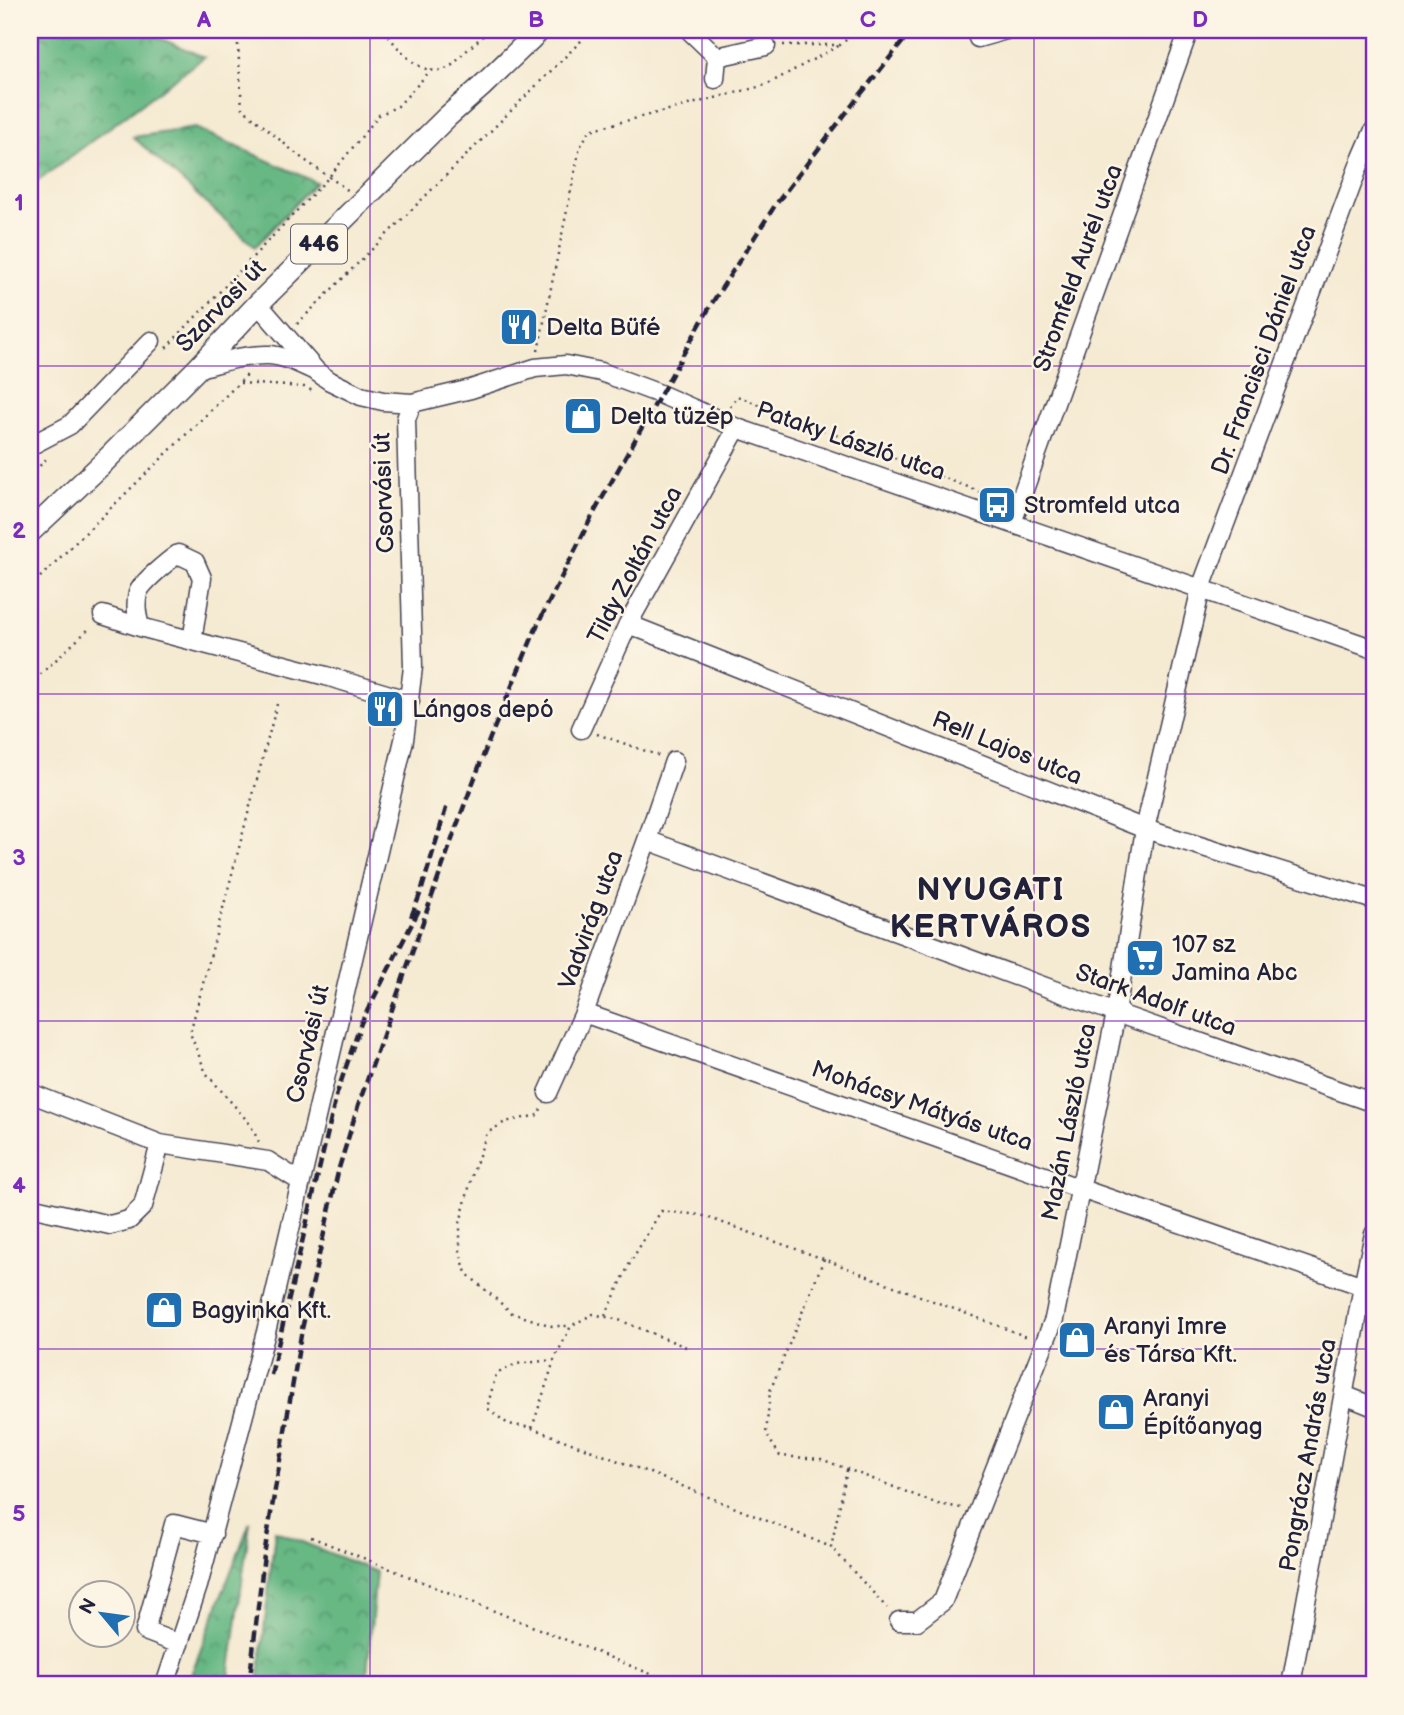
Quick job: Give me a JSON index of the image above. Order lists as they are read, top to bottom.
{
  "streets": {
    "main road": ["446", "Szarvasi út"],
    "street": [
      "Stromfeld Aurél utca",
      "Dr. Francisci Dániel utca",
      "Pataky László utca",
      "Csorvási út",
      "Tildy Zoltán utca",
      "Rell Lajos utca",
      "Vadvirág utca",
      "Stark Adolf utca",
      "Mohácsy Mátyás utca",
      "Mazán László utca",
      "Pongrácz András utca"
    ]
  },
  "crossings": [
    ["Stromfeld Aurél utca", "Pataky László utca"],
    ["Szarvasi út", "Pataky László utca"],
    ["Dr. Francisci Dániel utca", "Pataky László utca"],
    ["Dr. Francisci Dániel utca", "Mazán László utca"],
    ["Pataky László utca", "Csorvási út"],
    ["Pataky László utca", "Tildy Zoltán utca"],
    ["Pataky László utca", "Mazán László utca"],
    ["Tildy Zoltán utca", "Rell Lajos utca"],
    ["Rell Lajos utca", "Mazán László utca"],
    ["Vadvirág utca", "Stark Adolf utca"],
    ["Vadvirág utca", "Mohácsy Mátyás utca"],
    ["Stark Adolf utca", "Mazán László utca"],
    ["Mohácsy Mátyás utca", "Mazán László utca"],
    ["Mohácsy Mátyás utca", "Pongrácz András utca"]
  ],
  "districts": ["NYUGATI KERTVÁROS"],
  "places": {
    "restaurant": ["Delta Büfé", "Lángos depó"],
    "shop": [
      "Delta tüzép",
      "Bagyinka Kft.",
      "Aranyi Imre és Társa Kft.",
      "Aranyi Építőanyag"
    ],
    "bus stop": ["Stromfeld utca"],
    "supermarket": ["107 sz Jamina Abc"]
  },
  "north": "top left",
  "grid": {
    "columns": [
      "A",
      "B",
      "C",
      "D"
    ],
    "rows": [
      "1",
      "2",
      "3",
      "4",
      "5"
    ]
  }
}
